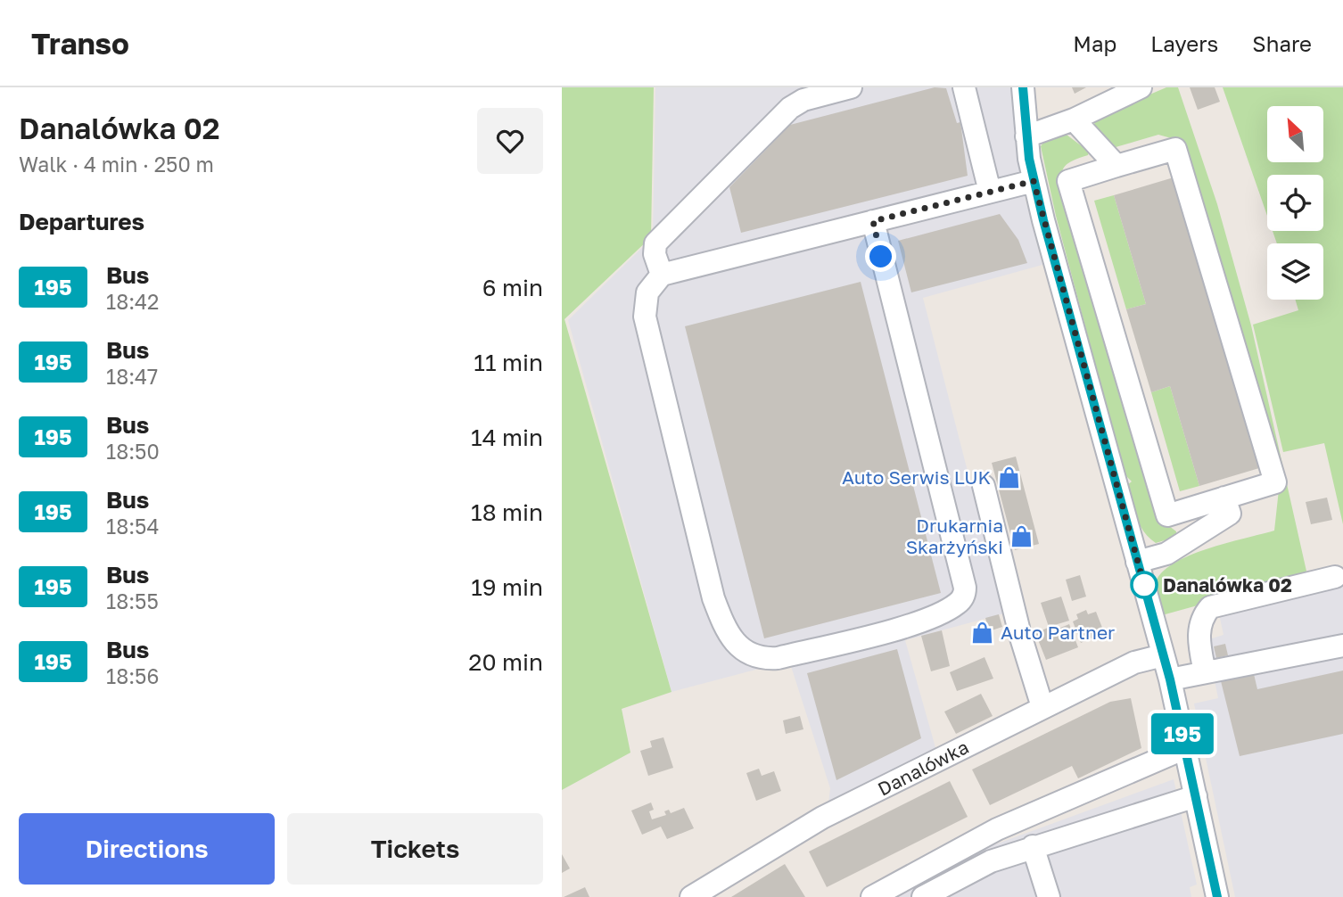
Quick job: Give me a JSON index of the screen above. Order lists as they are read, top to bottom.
{
  "streets": {
    "street": ["Danalówka"]
  },
  "places": {
    "shop": ["Auto Serwis LUK", "Drukarnia Skarżyński", "Auto Partner"],
    "other": ["Danalówka 02"]
  },
  "lines": ["bus line 195"],
  "north": "top left",
  "page": {
    "header": "Transo",
    "nav": ["Map", "Layers", "Share"],
    "heading": [
      ["Danalówka 02", "Walk · 4 min · 250 m"],
      "Departures"
    ],
    "on_map": "195",
    "list": [
      {
        "mark": "195",
        "name": "Bus",
        "note": "18:42",
        "value": "6 min"
      },
      {
        "mark": "195",
        "name": "Bus",
        "note": "18:47",
        "value": "11 min"
      },
      {
        "mark": "195",
        "name": "Bus",
        "note": "18:50",
        "value": "14 min"
      },
      {
        "mark": "195",
        "name": "Bus",
        "note": "18:54",
        "value": "18 min"
      },
      {
        "mark": "195",
        "name": "Bus",
        "note": "18:55",
        "value": "19 min"
      },
      {
        "mark": "195",
        "name": "Bus",
        "note": "18:56",
        "value": "20 min"
      }
    ],
    "buttons": ["Directions", "Tickets"]
  }
}
